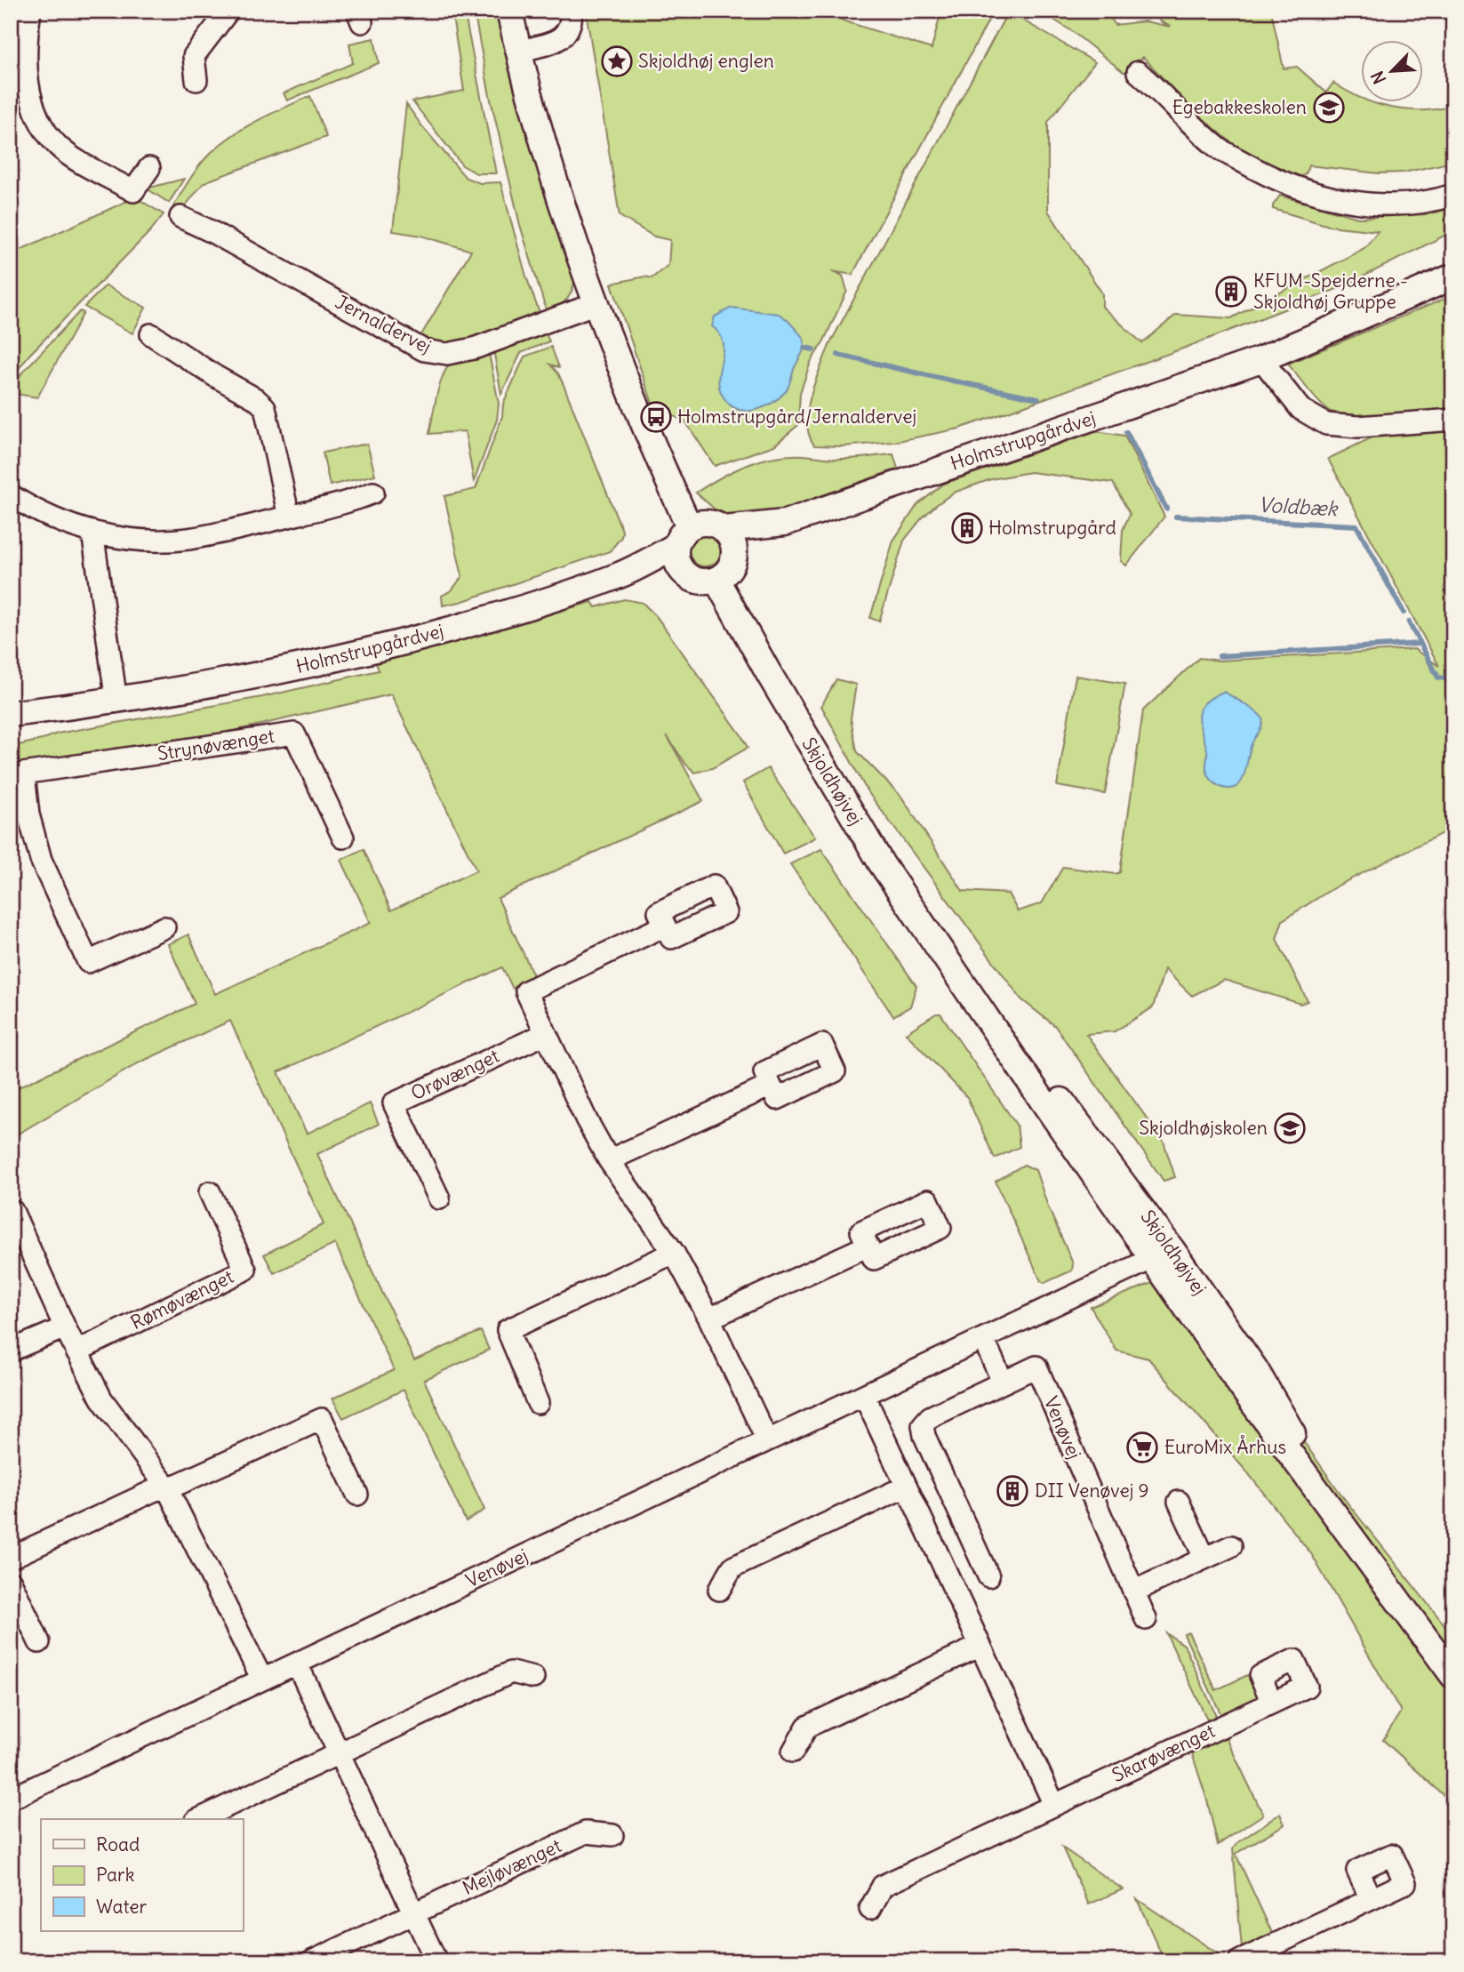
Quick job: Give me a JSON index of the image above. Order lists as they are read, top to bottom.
{
  "streets": {
    "street": [
      "Jernaldervej",
      "Holmstrupgårdvej",
      "Strynøvænget",
      "Skjoldhøjvej",
      "Orøvænget",
      "Rømøvænget",
      "Venøvej",
      "Skarøvænget",
      "Mejløvænget"
    ]
  },
  "crossings": [
    ["Holmstrupgårdvej", "Skjoldhøjvej"],
    ["Skjoldhøjvej", "Venøvej"]
  ],
  "water": ["Voldbæk"],
  "places": {
    "place": ["Skjoldhøj englen"],
    "school or university": ["Egebakkeskolen", "Skjoldhøjskolen"],
    "building": ["KFUM-Spejderne - Skjoldhøj Gruppe", "Holmstrupgård", "DII Venøvej 9"],
    "bus stop": ["Holmstrupgård/Jernaldervej"],
    "supermarket": ["EuroMix Århus"]
  },
  "legend": ["Road", "Park", "Water"],
  "north": "bottom left"
}
